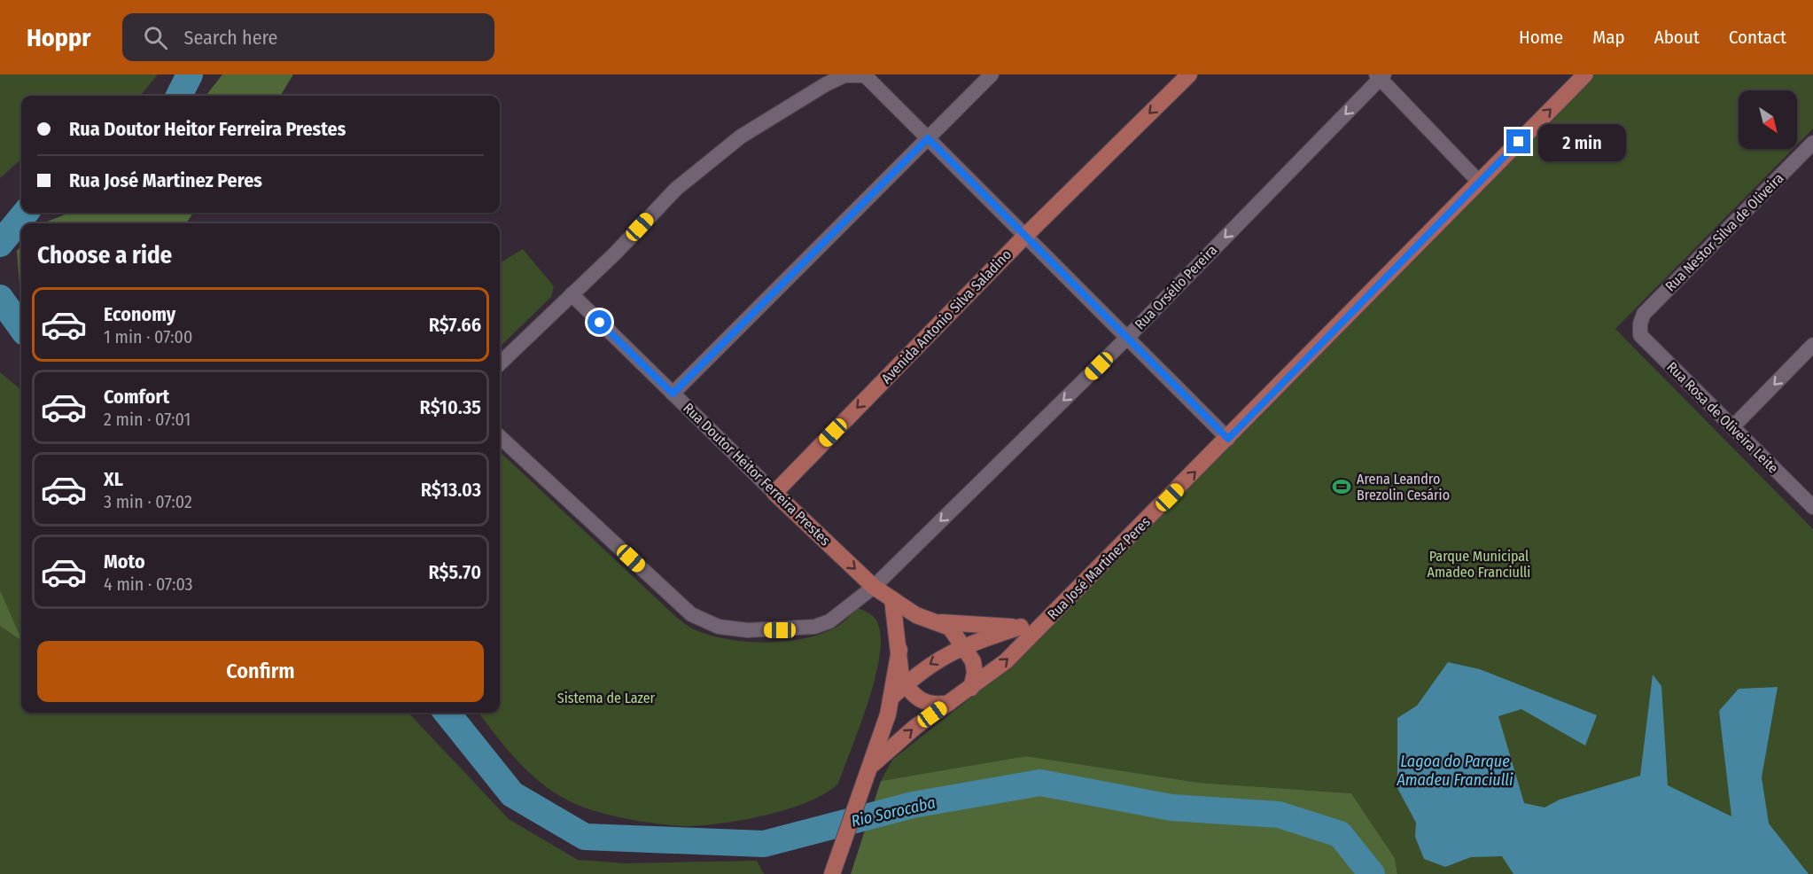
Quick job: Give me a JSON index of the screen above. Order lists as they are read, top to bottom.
{
  "streets": {
    "main road": ["Avenida Antonio Silva Saladino", "Rua Doutor Heitor Ferreira Prestes", "Rua José Martinez Peres"],
    "street": ["Rua Nestor Silva de Oliveira", "Rua Orsélio Pereira", "Rua Rosa de Oliveira Leite"]
  },
  "crossings": [
    ["Rua Nestor Silva de Oliveira", "Rua Rosa de Oliveira Leite"],
    ["Rua Orsélio Pereira", "Rua Doutor Heitor Ferreira Prestes"],
    ["Avenida Antonio Silva Saladino", "Rua Doutor Heitor Ferreira Prestes"]
  ],
  "one_way": ["Rua Orsélio Pereira", "Avenida Antonio Silva Saladino"],
  "water": ["Lagoa do Parque Amadeu Franciulli", "Rio Sorocaba"],
  "parks": ["Parque Municipal Amadeo Franciulli", "Sistema de Lazer"],
  "places": {
    "sports": ["Arena Leandro Brezolin Cesário"]
  },
  "north": "bottom right",
  "page": {
    "header": "Hoppr",
    "search": "Search here",
    "nav": [
      "Home",
      "Map",
      "About",
      "Contact"
    ],
    "banner": ["Rua Doutor Heitor Ferreira Prestes", "Rua José Martinez Peres"],
    "bubble": "2 min",
    "heading": "Choose a ride",
    "list": [
      {
        "name": "Economy",
        "note": "1 min · 07:00",
        "value": "R$7.66"
      },
      {
        "name": "Comfort",
        "note": "2 min · 07:01",
        "value": "R$10.35"
      },
      {
        "name": "XL",
        "note": "3 min · 07:02",
        "value": "R$13.03"
      },
      {
        "name": "Moto",
        "note": "4 min · 07:03",
        "value": "R$5.70"
      }
    ],
    "buttons": "Confirm"
  }
}
